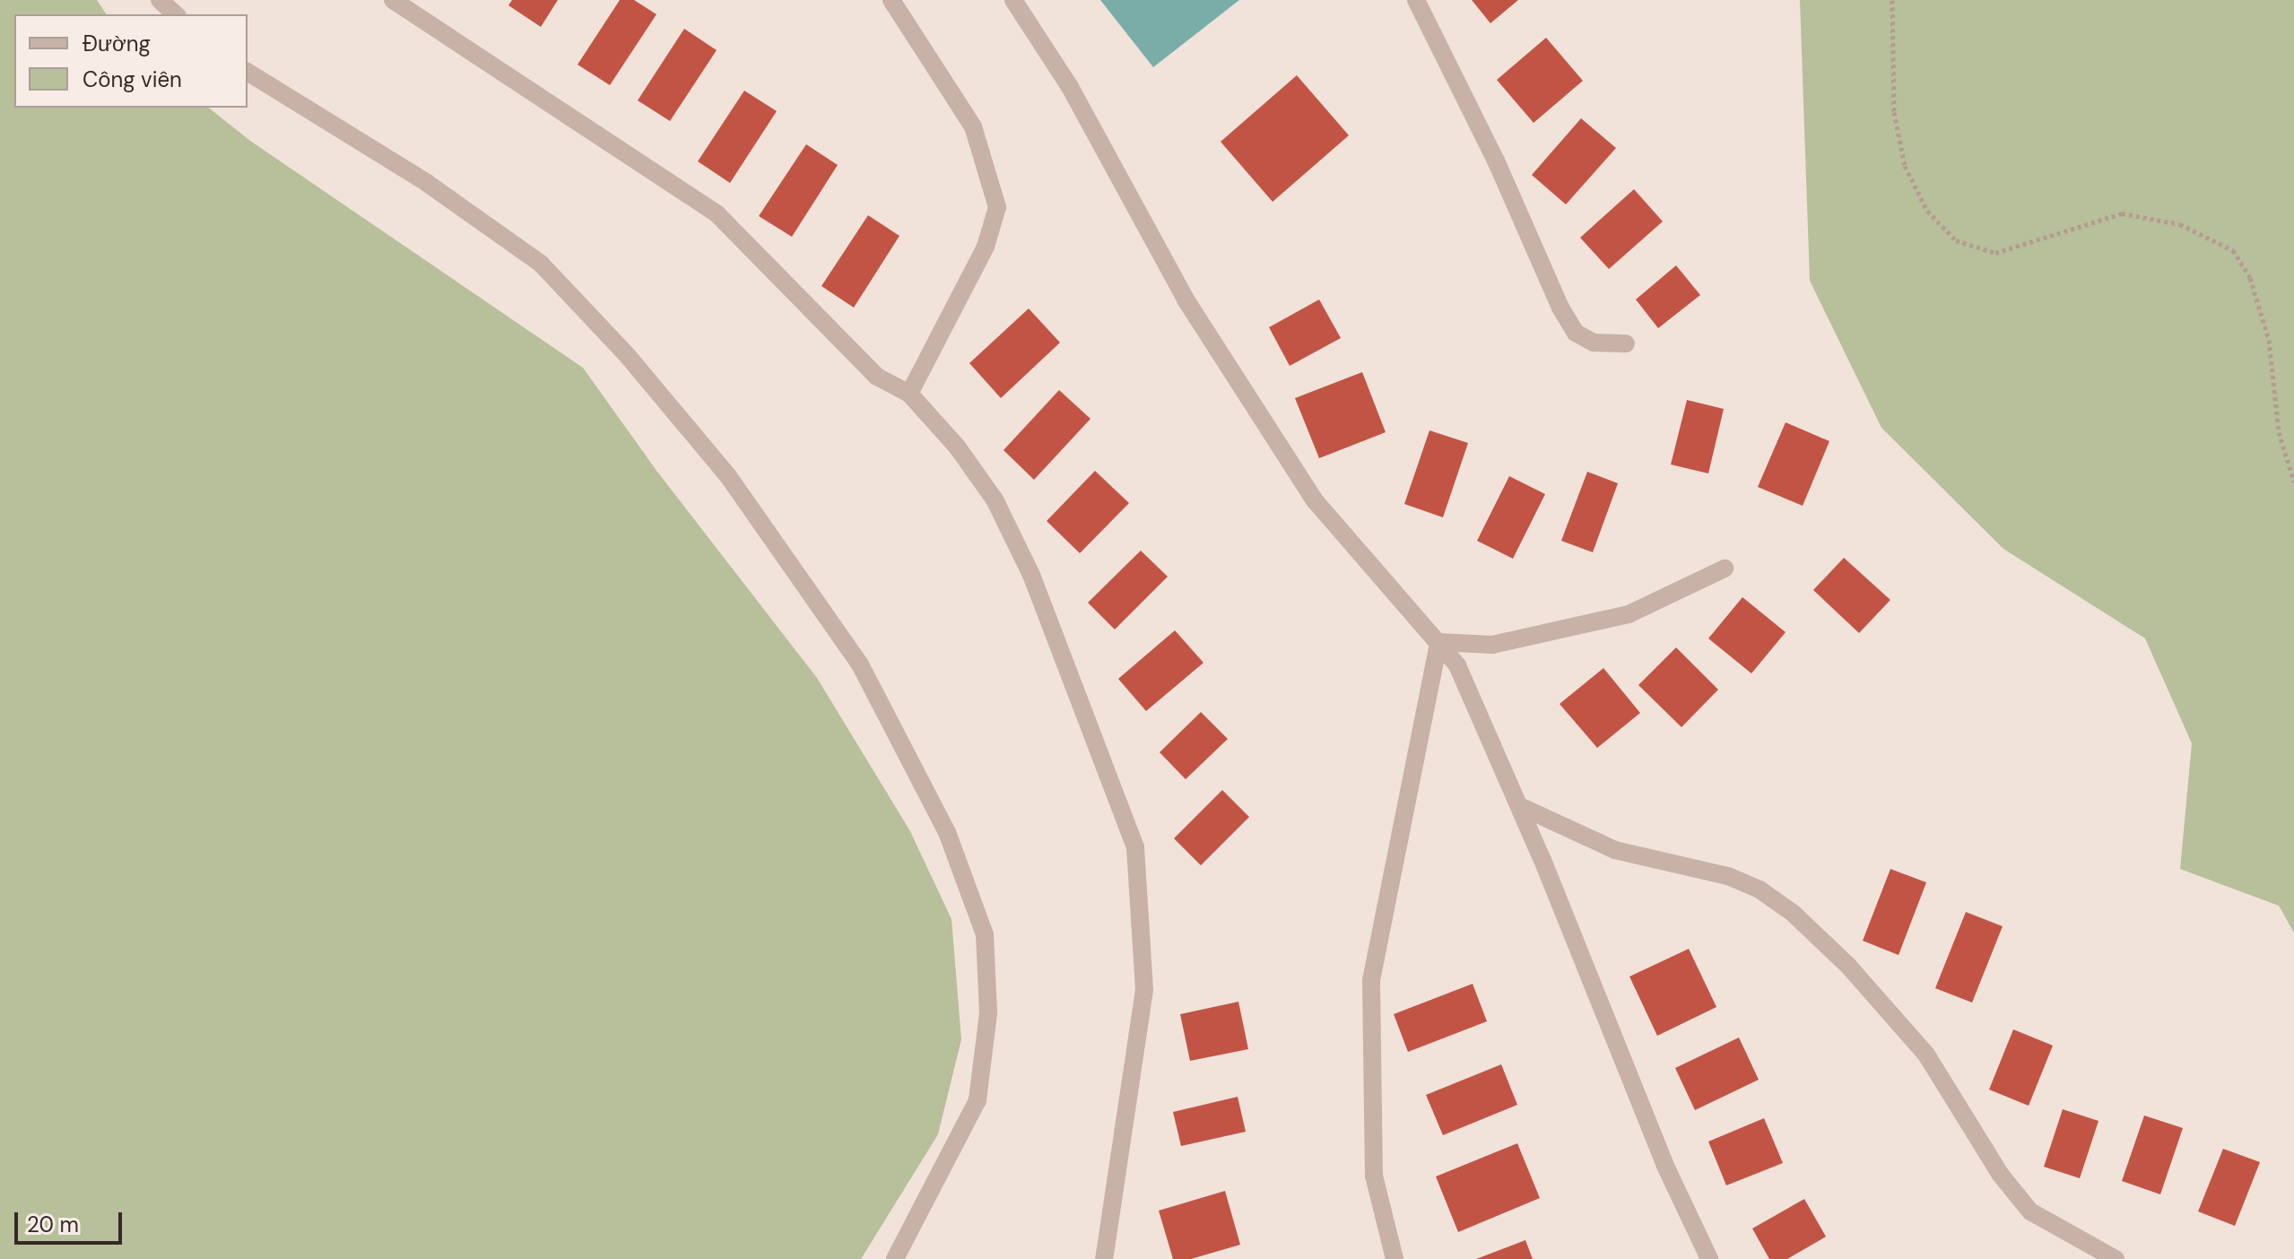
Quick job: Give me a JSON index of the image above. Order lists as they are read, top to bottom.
{
  "legend": ["Đường", "Công viên"],
  "scale_bar": "20 m"
}
